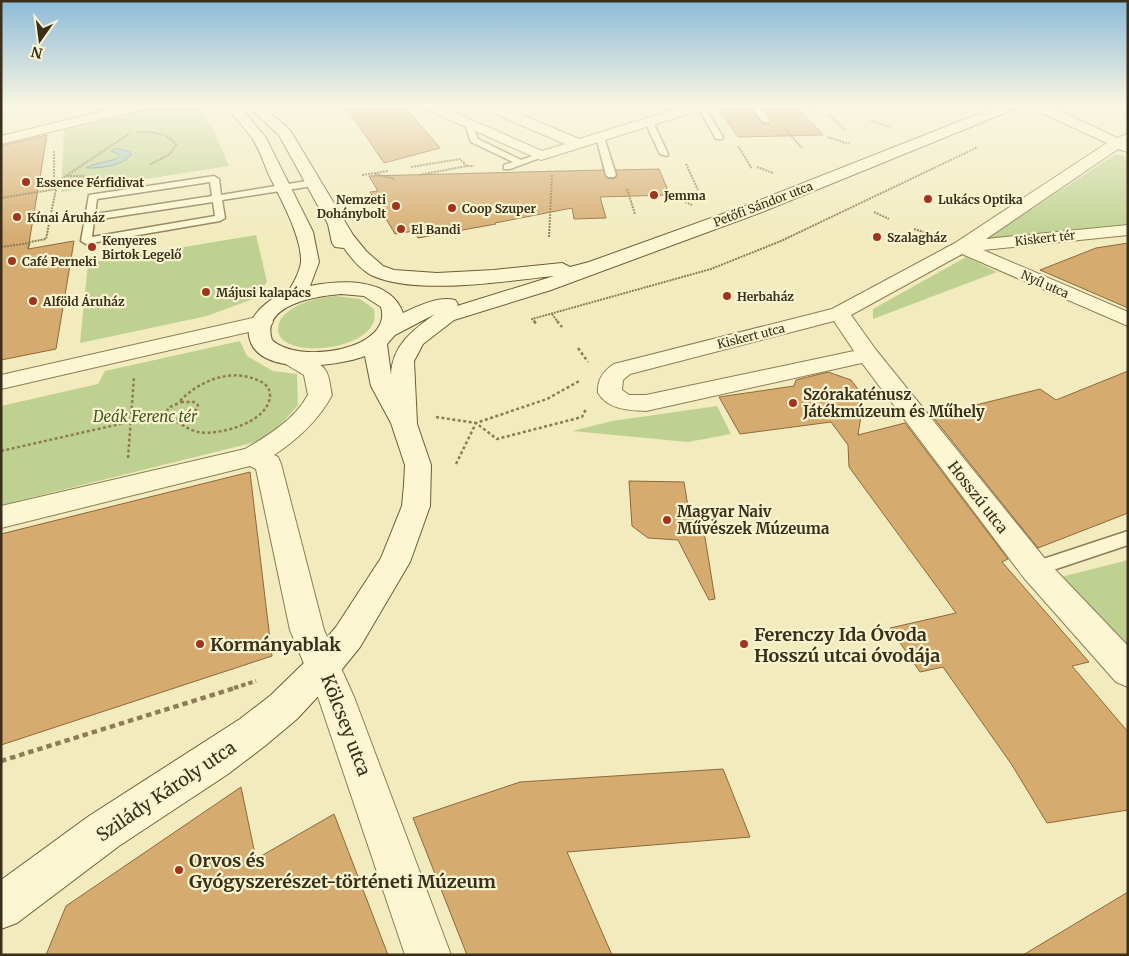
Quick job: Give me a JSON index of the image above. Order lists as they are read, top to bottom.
{
  "streets": {
    "street": [
      "Petőfi Sándor utca",
      "Kiskert tér",
      "Nyíl utca",
      "Kiskert utca",
      "Hosszú utca",
      "Kölcsey utca",
      "Szilády Károly utca"
    ]
  },
  "crossings": [
    ["Kiskert tér", "Nyíl utca"],
    ["Kiskert tér", "Kiskert utca"],
    ["Nyíl utca", "Kiskert utca"],
    ["Kiskert utca", "Hosszú utca"],
    ["Kölcsey utca", "Szilády Károly utca"]
  ],
  "parks": ["Deák Ferenc tér"],
  "places": [
    "Essence Férfidivat",
    "Jemma",
    "Lukács Optika",
    "Nemzeti Dohánybolt",
    "Coop Szuper",
    "Kínai Áruház",
    "El Bandi",
    "Szalagház",
    "Kenyeres Birtok Legelő",
    "Café Perneki",
    "Májusi kalapács",
    "Herbaház",
    "Alföld Áruház",
    "Szórakaténusz Játékmúzeum és Műhely",
    "Magyar Naiv Művészek Múzeuma",
    "Kormányablak",
    "Ferenczy Ida Óvoda Hosszú utcai óvodája",
    "Orvos és Gyógyszerészet-történeti Múzeum"
  ],
  "north": "bottom"
}
